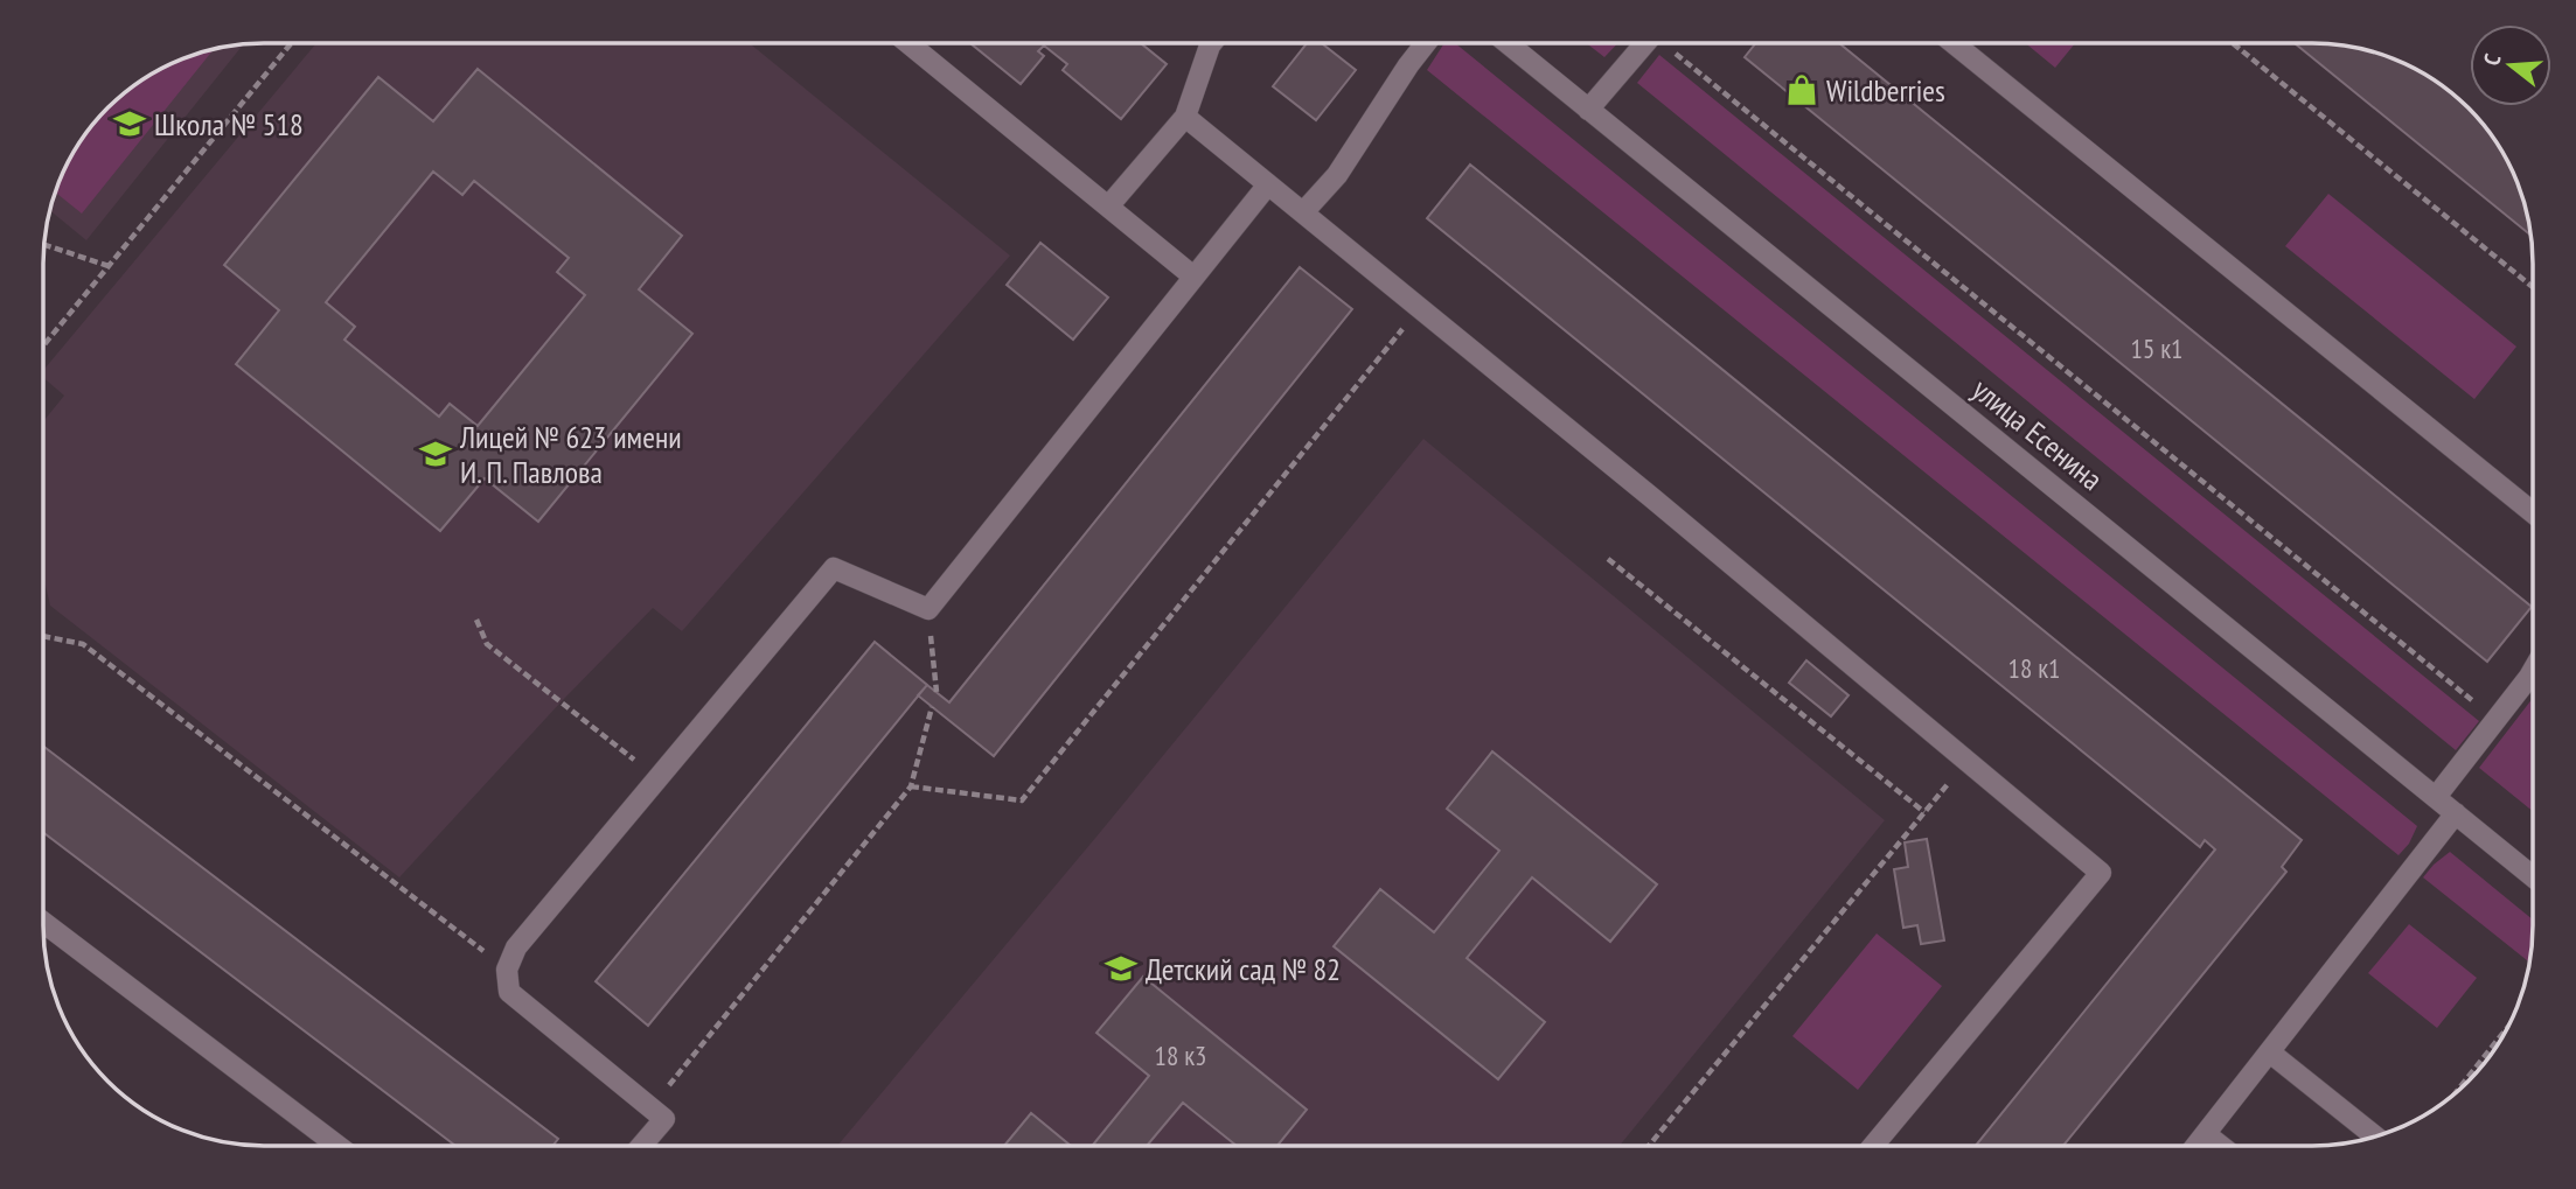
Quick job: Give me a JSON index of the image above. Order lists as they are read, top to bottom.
{
  "streets": {
    "street": ["улица Есенина"]
  },
  "places": {
    "shop": ["Wildberries"],
    "school or university": ["Школа № 518", "Лицей № 623 имени И. П. Павлова", "Детский сад № 82"]
  },
  "house_numbers": ["15 к1", "18 к1", "18 к3"],
  "north": "left"
}
